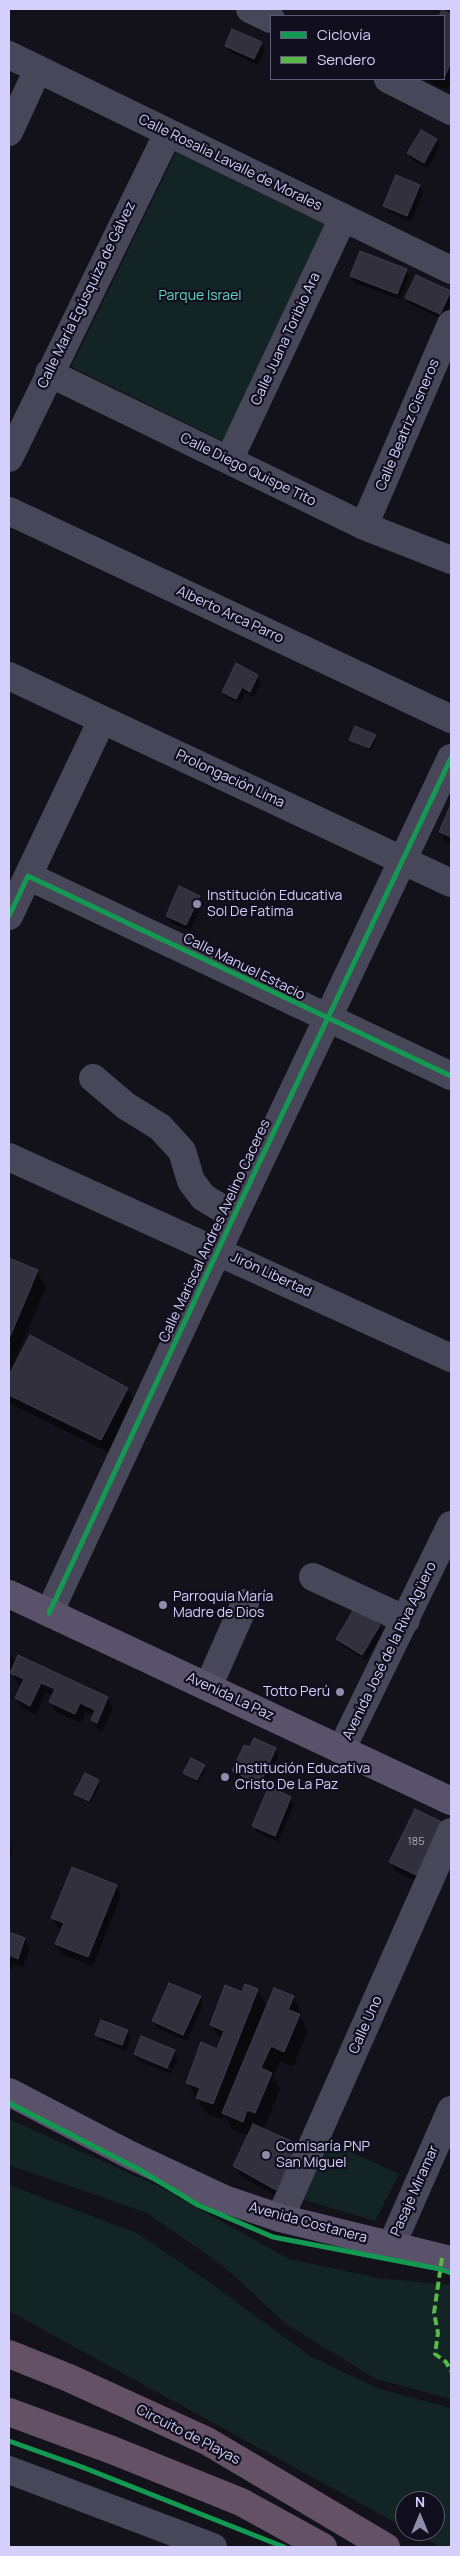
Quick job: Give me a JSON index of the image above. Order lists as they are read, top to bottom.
{
  "streets": {
    "highway": ["Circuito de Playas"],
    "main road": ["Avenida La Paz", "Avenida Costanera"],
    "street": [
      "Calle Rosalia Lavalle de Morales",
      "Calle María Egúsquiza de Gálvez",
      "Calle Juana Toribio Ara",
      "Calle Beatriz Cisneros",
      "Calle Diego Quispe Tito",
      "Alberto Arca Parro",
      "Prolongación Lima",
      "Calle Manuel Estacio",
      "Calle Mariscal Andres Avelino Caceres",
      "Jirón Libertad",
      "Avenida José de la Riva Agüero",
      "Calle Uno",
      "Pasaje Miramar"
    ]
  },
  "crossings": [
    ["Calle Rosalia Lavalle de Morales", "Calle María Egúsquiza de Gálvez"],
    ["Calle Rosalia Lavalle de Morales", "Calle Juana Toribio Ara"],
    ["Calle María Egúsquiza de Gálvez", "Calle Diego Quispe Tito"],
    ["Calle Juana Toribio Ara", "Calle Diego Quispe Tito"],
    ["Calle Beatriz Cisneros", "Calle Diego Quispe Tito"],
    ["Prolongación Lima", "Calle Mariscal Andres Avelino Caceres"],
    ["Calle Manuel Estacio", "Calle Mariscal Andres Avelino Caceres"],
    ["Calle Mariscal Andres Avelino Caceres", "Jirón Libertad"],
    ["Calle Mariscal Andres Avelino Caceres", "Avenida La Paz"],
    ["Avenida José de la Riva Agüero", "Avenida La Paz"],
    ["Calle Uno", "Avenida Costanera"],
    ["Pasaje Miramar", "Avenida Costanera"]
  ],
  "parks": ["Parque Israel"],
  "places": [
    "Institución Educativa Sol De Fatima",
    "Parroquia María Madre de Dios",
    "Totto Perú",
    "Institución Educativa Cristo De La Paz",
    "Comisaría PNP San Miguel"
  ],
  "house_numbers": ["185"],
  "legend": ["Ciclovía", "Sendero"],
  "north": "top"
}
